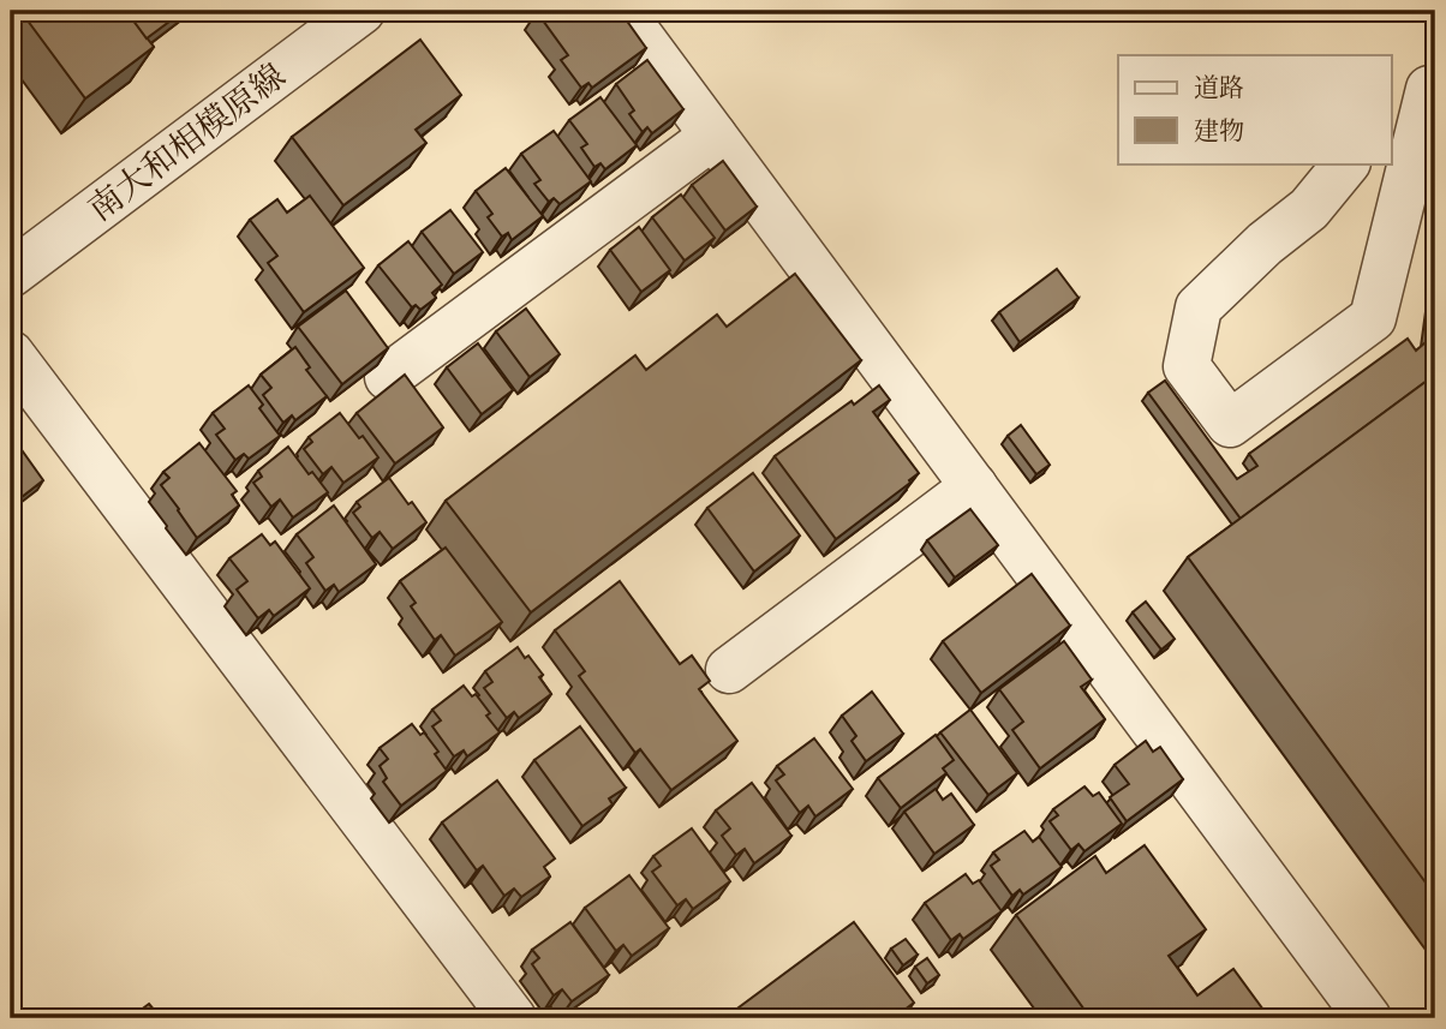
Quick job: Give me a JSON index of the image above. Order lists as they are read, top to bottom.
{
  "streets": {
    "street": ["南大和相模原線"]
  },
  "legend": ["道路", "建物"]
}
